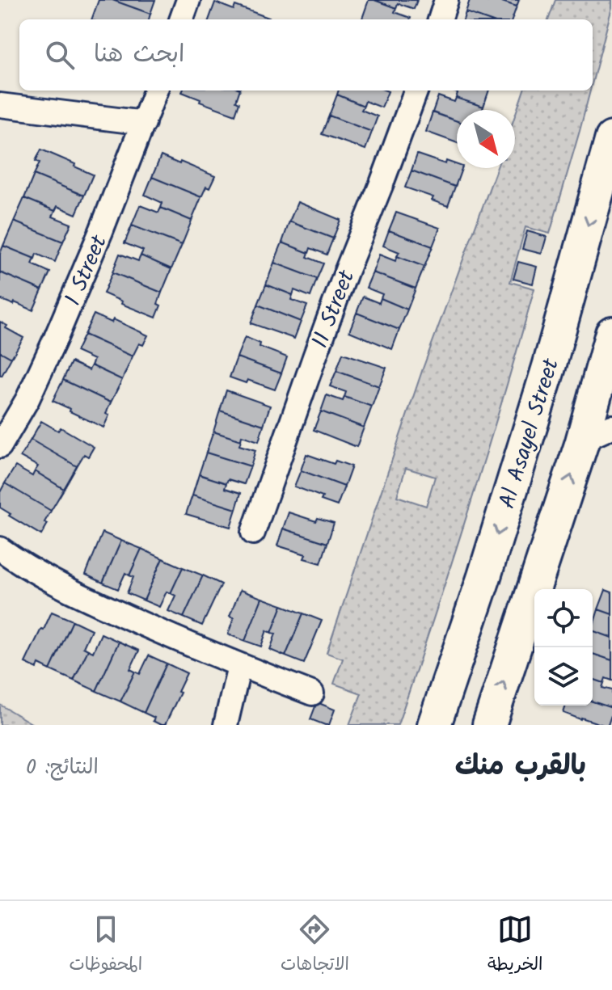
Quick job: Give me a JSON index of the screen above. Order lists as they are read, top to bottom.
{
  "streets": {
    "main road": ["Al Asayel Street"],
    "street": ["1 Street", "11 Street"]
  },
  "north": "bottom right",
  "page": {
    "search": "ابحث هنا",
    "heading": ["بالقرب منك", "النتائج: 0"],
    "nav": ["الخريطة", "الاتجاهات", "المحفوظات"]
  }
}
